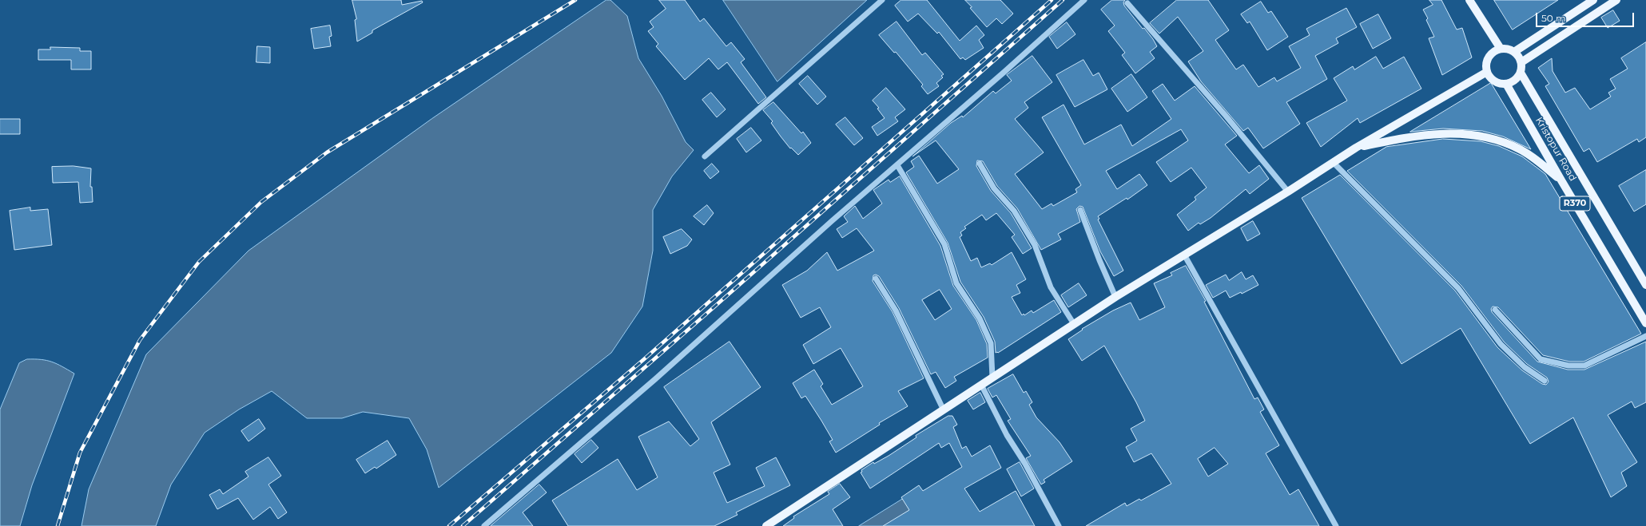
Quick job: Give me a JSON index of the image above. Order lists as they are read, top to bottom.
{
  "streets": {
    "main road": ["Kristopur Road", "R370"]
  },
  "scale_bar": "50 m"
}
